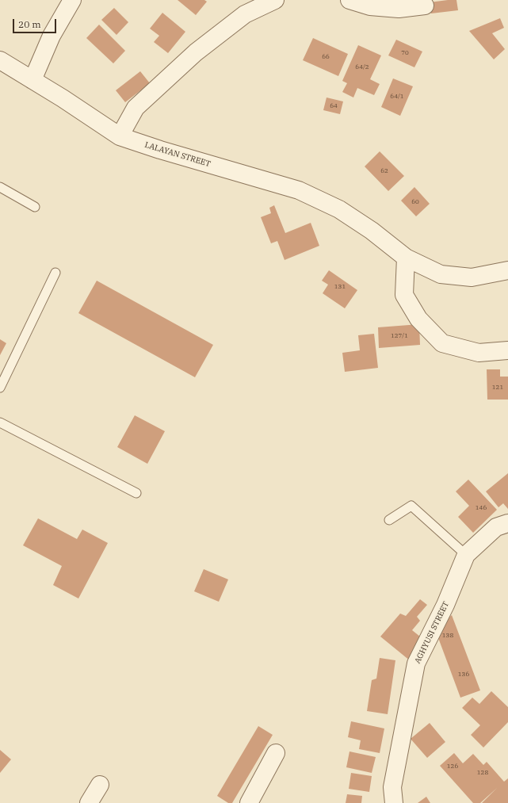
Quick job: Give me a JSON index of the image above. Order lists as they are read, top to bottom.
{
  "streets": {
    "street": ["LALAYAN STREET", "AGHYUSI STREET"]
  },
  "house_numbers": [
    "70",
    "66",
    "64/2",
    "64/1",
    "64",
    "62",
    "60",
    "131",
    "127/1",
    "121",
    "146",
    "138",
    "136",
    "126",
    "128"
  ],
  "scale_bar": "20 m"
}
